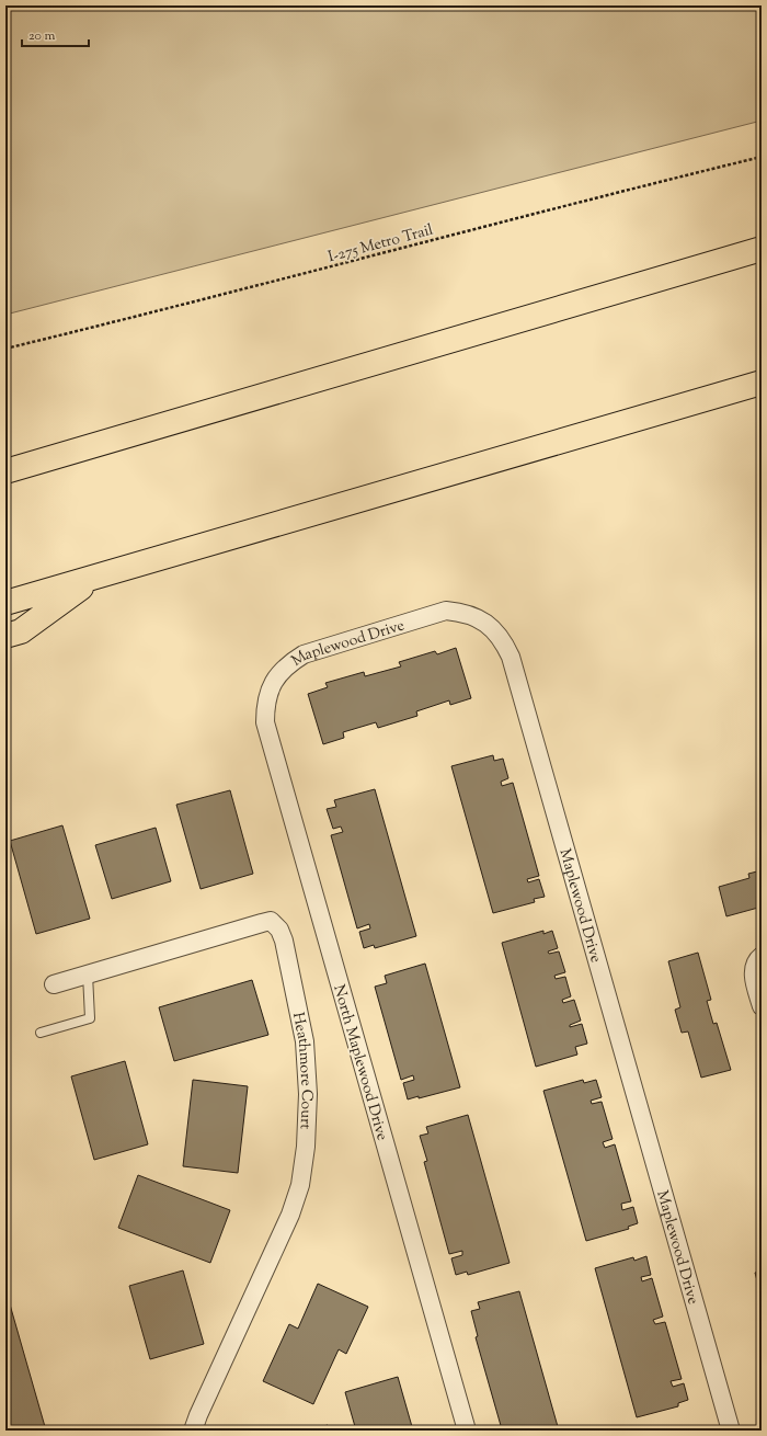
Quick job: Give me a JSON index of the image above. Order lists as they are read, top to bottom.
{
  "streets": {
    "street": ["Maplewood Drive", "North Maplewood Drive", "Heathmore Court"],
    "path": ["I-275 Metro Trail"]
  },
  "crossings": [
    ["Maplewood Drive", "North Maplewood Drive"]
  ],
  "scale_bar": "20 m"
}
